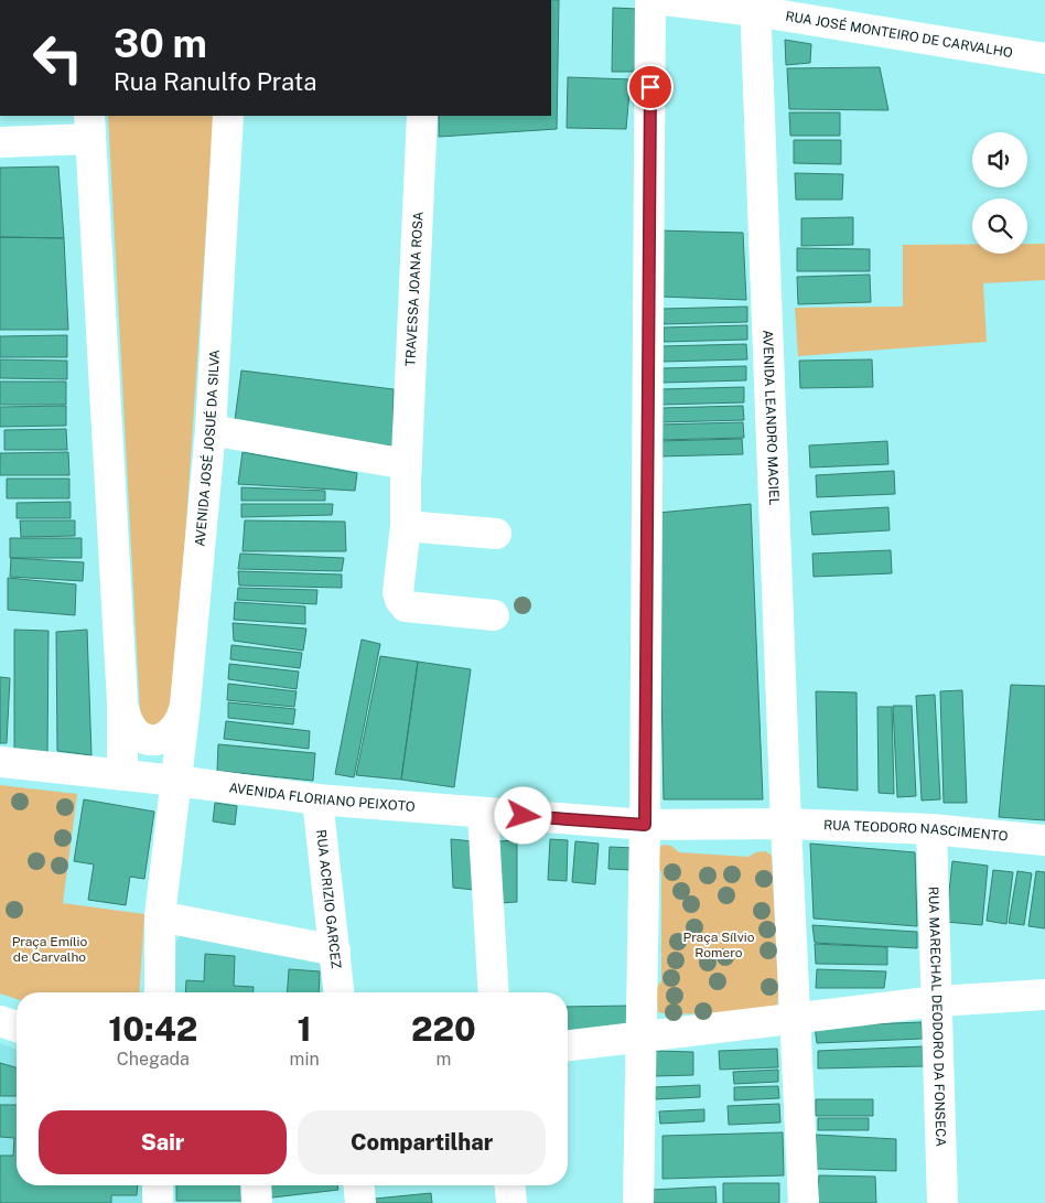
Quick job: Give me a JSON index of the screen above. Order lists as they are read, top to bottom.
{
  "streets": {
    "street": [
      "RUA JOSÉ MONTEIRO DE CARVALHO",
      "TRAVESSA JOANA ROSA",
      "AVENIDA LEANDRO MACIEL",
      "AVENIDA JOSÉ JOSUÉ DA SILVA",
      "AVENIDA FLORIANO PEIXOTO",
      "RUA TEODORO NASCIMENTO",
      "RUA ACRIZIO GARCEZ",
      "RUA MARECHAL DEODORO DA FONSECA"
    ]
  },
  "crossings": [
    ["RUA JOSÉ MONTEIRO DE CARVALHO", "AVENIDA LEANDRO MACIEL"],
    ["AVENIDA LEANDRO MACIEL", "RUA TEODORO NASCIMENTO"],
    ["AVENIDA JOSÉ JOSUÉ DA SILVA", "AVENIDA FLORIANO PEIXOTO"],
    ["AVENIDA FLORIANO PEIXOTO", "RUA ACRIZIO GARCEZ"],
    ["RUA TEODORO NASCIMENTO", "RUA MARECHAL DEODORO DA FONSECA"]
  ],
  "parks": ["Praça Sílvio Romero", "Praça Emílio de Carvalho"],
  "page": {
    "turn": ["30 m", "Rua Ranulfo Prata"],
    "eta": [
      "10:42",
      "Chegada",
      "1",
      "min",
      "220",
      "m"
    ],
    "buttons": ["Sair", "Compartilhar"]
  }
}
